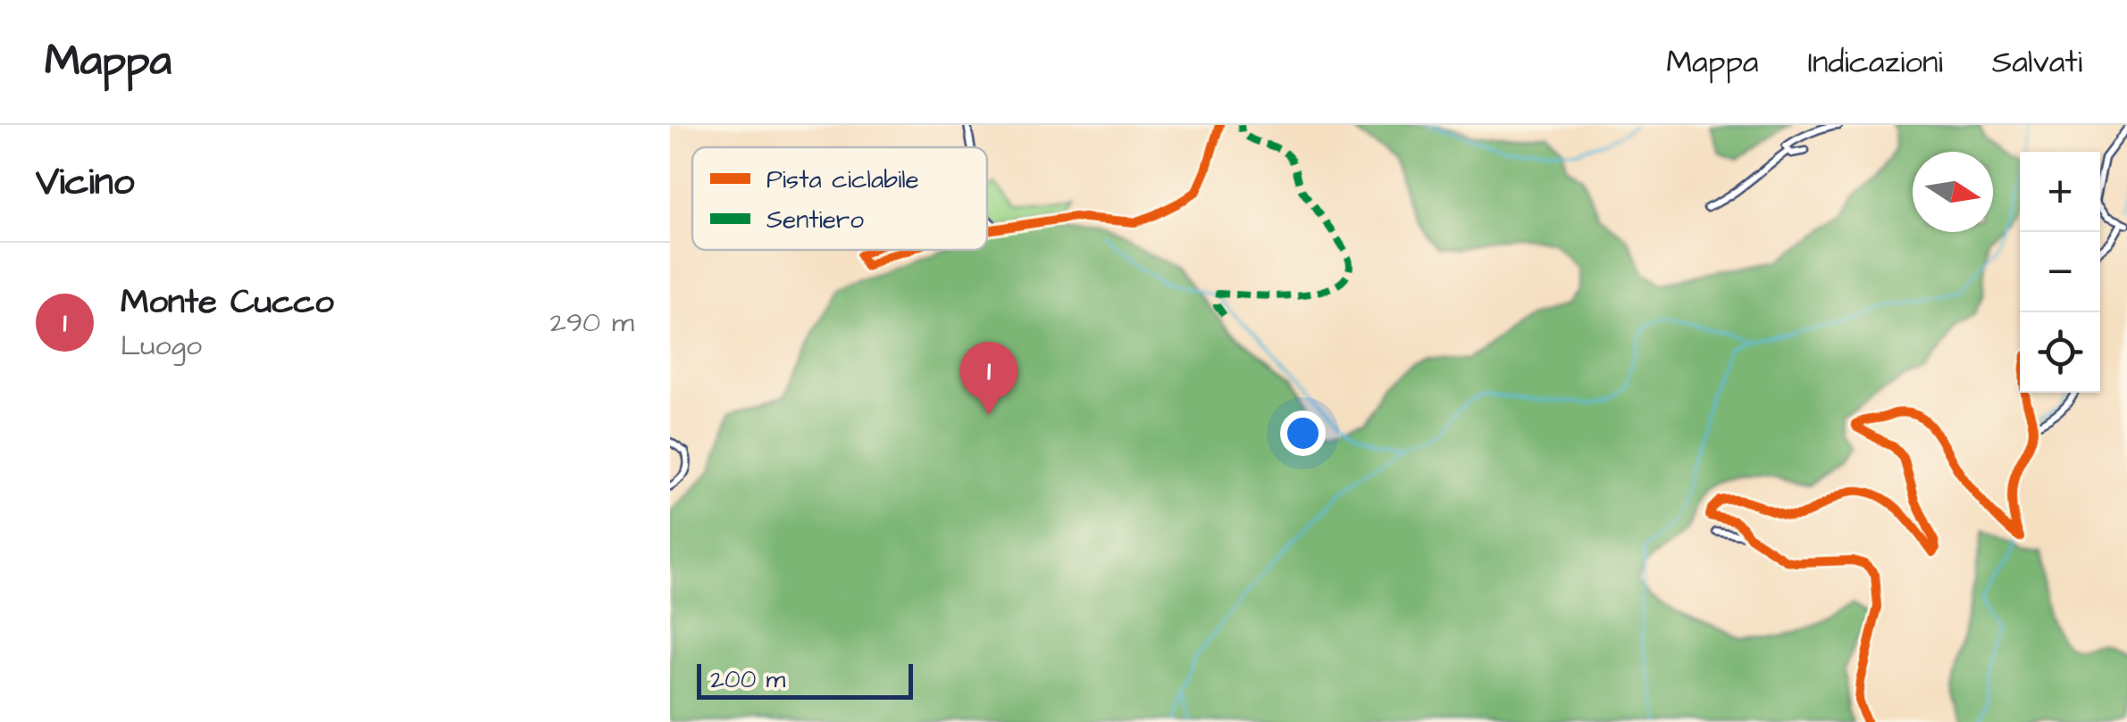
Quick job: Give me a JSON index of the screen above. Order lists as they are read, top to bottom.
{
  "legend": ["Pista ciclabile", "Sentiero"],
  "scale_bar": "200 m",
  "north": "right",
  "page": {
    "header": "Mappa",
    "nav": ["Mappa", "Indicazioni", "Salvati"],
    "heading": "Vicino",
    "map_buttons": ["+", "−"],
    "list": [
      {
        "mark": "1",
        "name": "Monte Cucco",
        "note": "Luogo",
        "value": "290 m"
      }
    ],
    "pins": "1",
    "scale": "200 m"
  }
}
